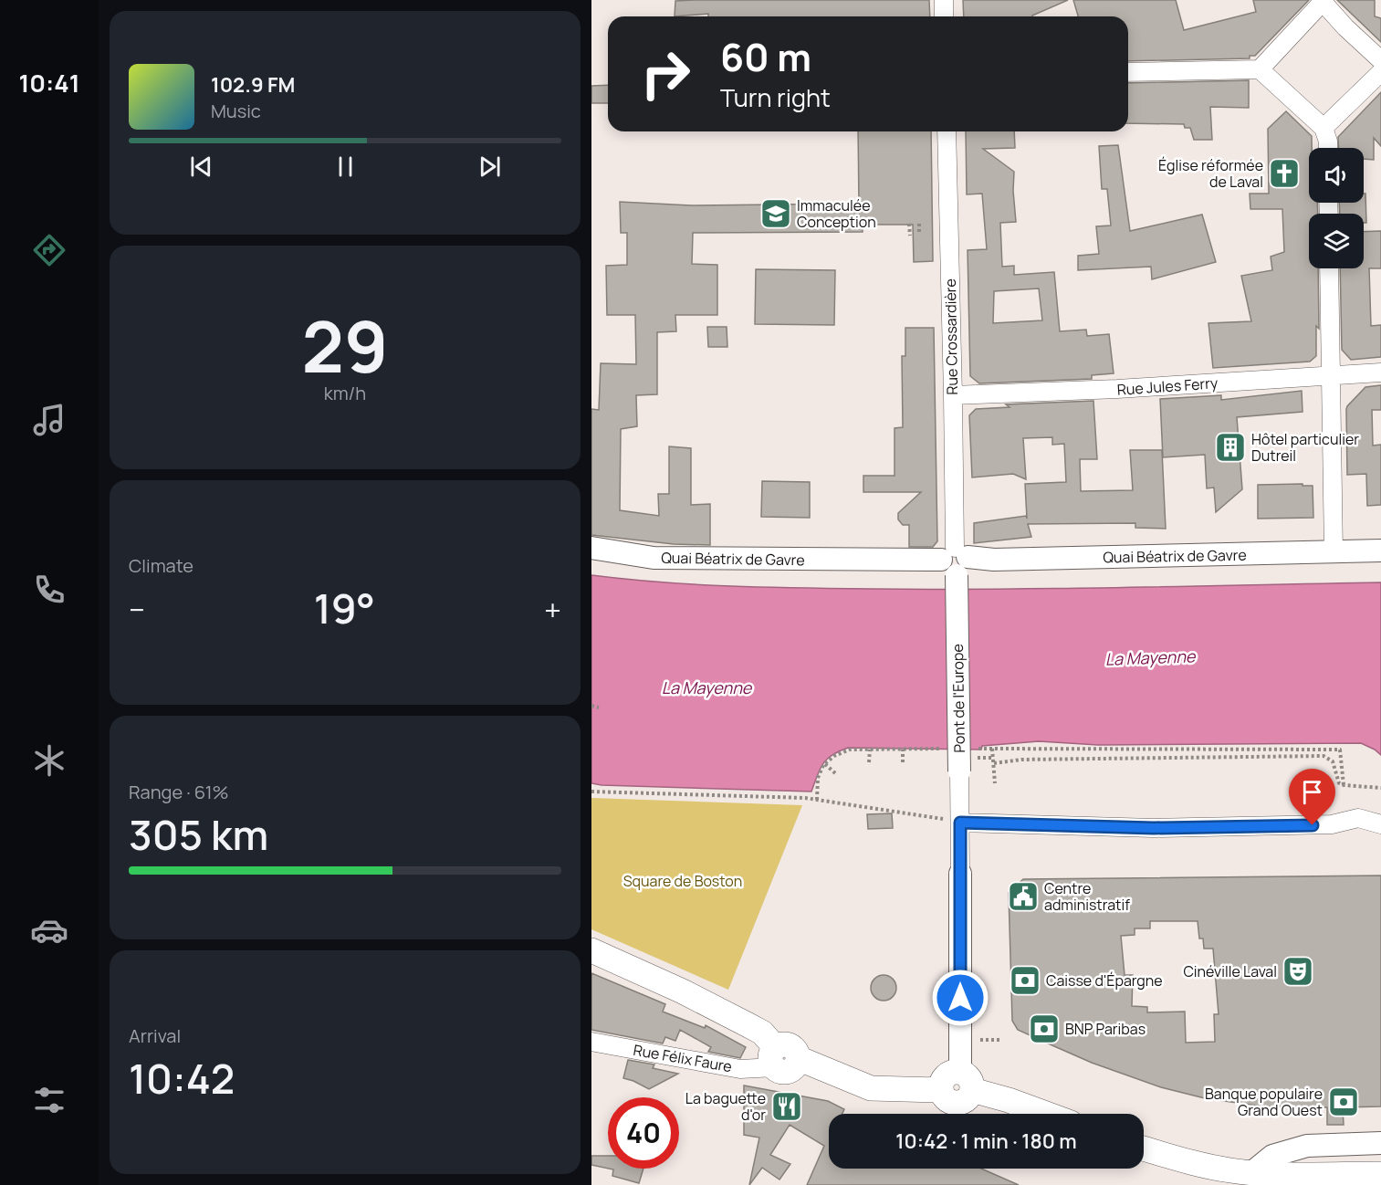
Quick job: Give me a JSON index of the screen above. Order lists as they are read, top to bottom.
{
  "streets": {
    "street": [
      "Rue Crossardière",
      "Rue Jules Ferry",
      "Quai Béatrix de Gavre",
      "Pont de l'Europe",
      "Rue Félix Faure"
    ]
  },
  "crossings": [
    ["Rue Crossardière", "Rue Jules Ferry"],
    ["Rue Crossardière", "Quai Béatrix de Gavre"],
    ["Rue Crossardière", "Pont de l'Europe"],
    ["Quai Béatrix de Gavre", "Pont de l'Europe"]
  ],
  "water": ["La Mayenne"],
  "parks": ["Square de Boston"],
  "places": {
    "church": ["Église réformée de Laval"],
    "school or university": ["Immaculée Conception"],
    "building": ["Hôtel particulier Dutreil"],
    "public building": ["Centre administratif"],
    "theatre": ["Cinéville Laval"],
    "bank": ["Caisse d'Épargne", "BNP Paribas", "Banque populaire Grand Ouest"],
    "restaurant": ["La baguette d'or"]
  },
  "page": {
    "tabs": "10:41",
    "turn": ["60 m", "Turn right"],
    "song": ["102.9 FM", "Music"],
    "tile": [
      ["29", "km/h"],
      "Climate",
      ["Range · 61%", "305 km"],
      ["Arrival", "10:42"]
    ],
    "heat": ["−", "19°", "+"],
    "limit": "40",
    "trip": "10:42 · 1 min · 180 m"
  }
}
